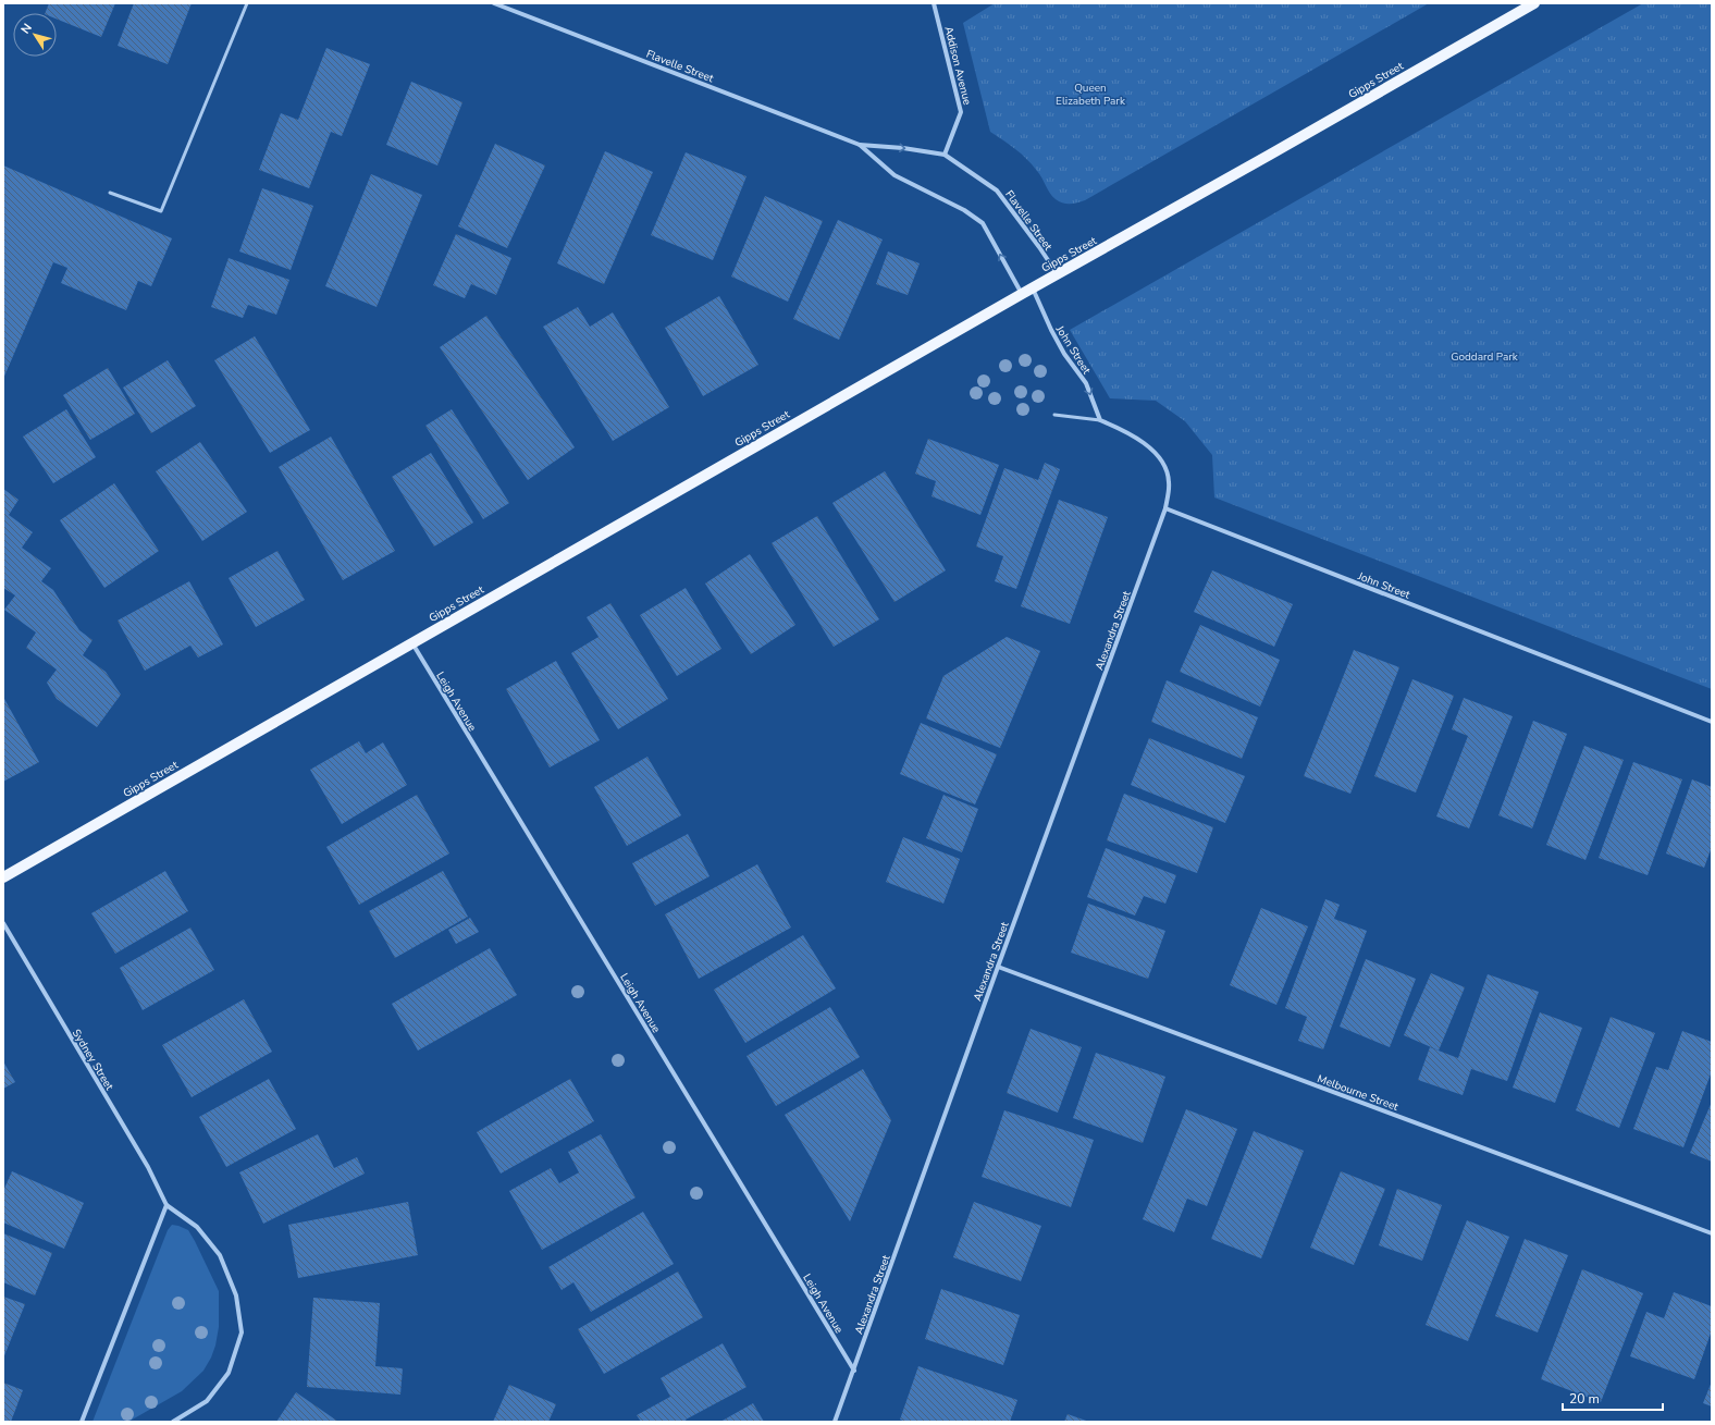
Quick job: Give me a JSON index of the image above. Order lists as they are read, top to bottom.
{
  "streets": {
    "main road": ["Gipps Street"],
    "street": [
      "Flavelle Street",
      "Addison Avenue",
      "John Street",
      "Alexandra Street",
      "Leigh Avenue",
      "Sydney Street",
      "Melbourne Street"
    ]
  },
  "crossings": [
    ["Flavelle Street", "Addison Avenue"],
    ["Flavelle Street", "Gipps Street"],
    ["Gipps Street", "John Street"],
    ["Gipps Street", "Leigh Avenue"],
    ["John Street", "Alexandra Street"],
    ["Alexandra Street", "Leigh Avenue"],
    ["Alexandra Street", "Melbourne Street"]
  ],
  "parks": ["Queen Elizabeth Park", "Goddard Park"],
  "scale_bar": "20 m",
  "north": "top left"
}
